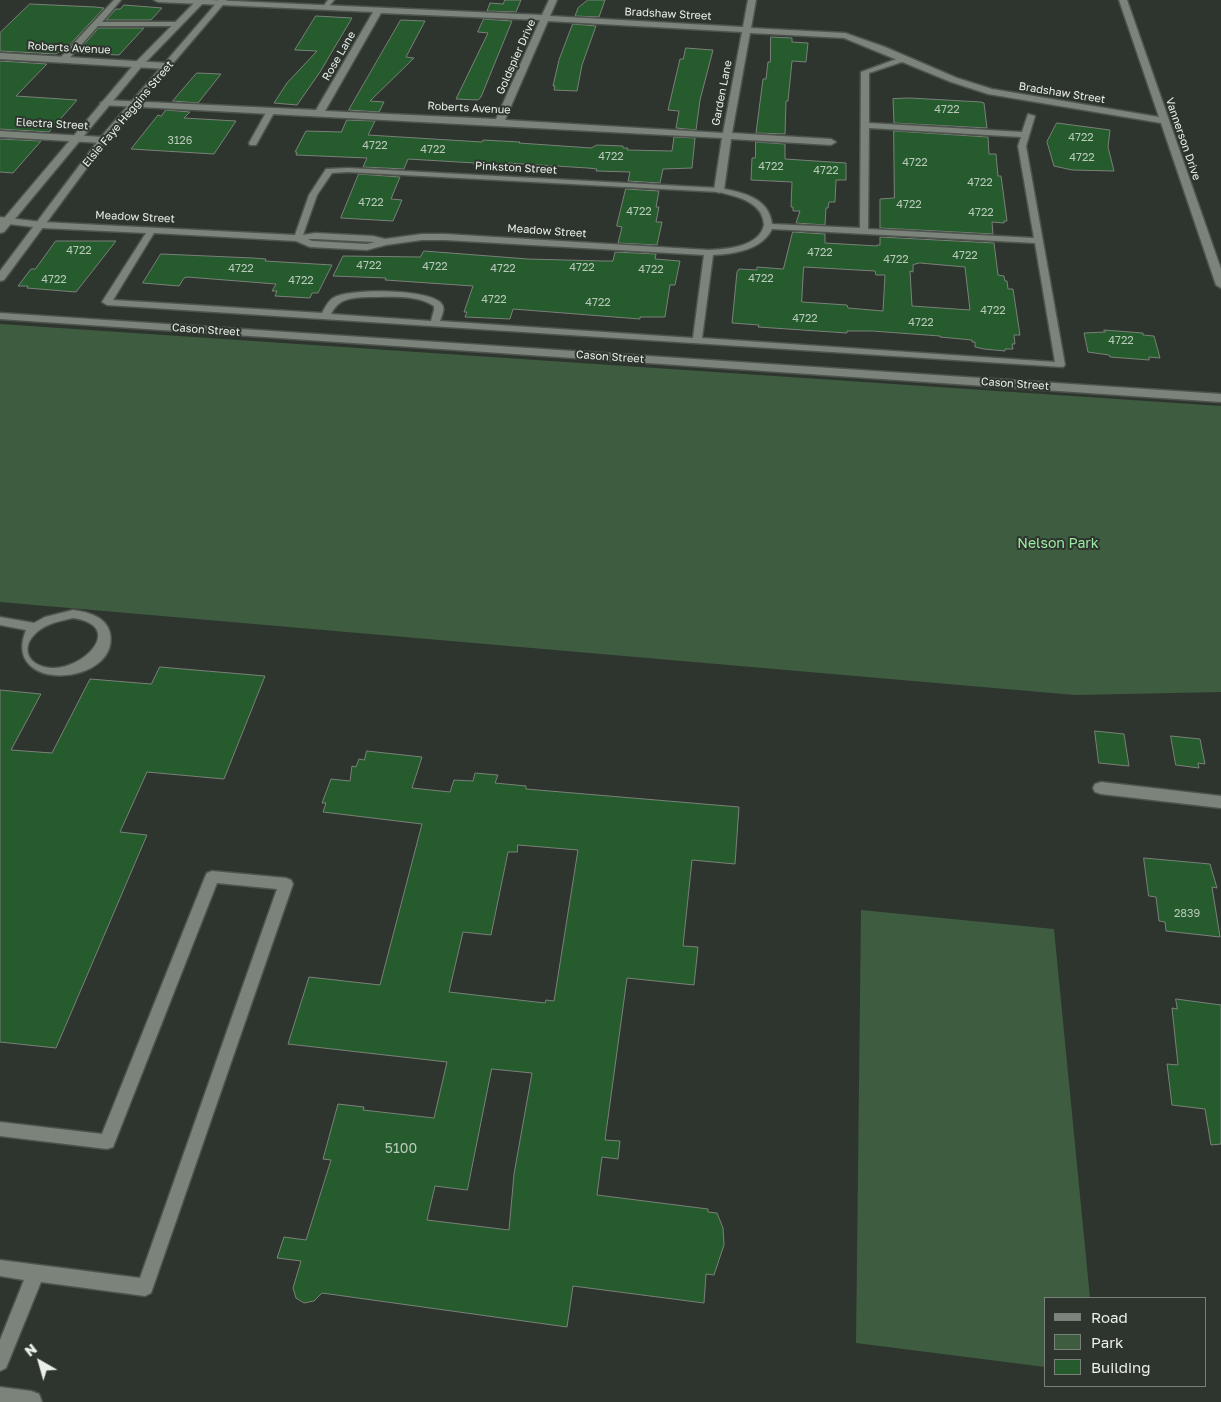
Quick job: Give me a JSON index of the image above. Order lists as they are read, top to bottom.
{
  "streets": {
    "street": [
      "Bradshaw Street",
      "Roberts Avenue",
      "Rose Lane",
      "Goldspier Drive",
      "Garden Lane",
      "Elsie Faye Heggins Street",
      "Electra Street",
      "Vannerson Drive",
      "Meadow Street",
      "Cason Street"
    ],
    "lane": ["Pinkston Street"]
  },
  "crossings": [
    ["Bradshaw Street", "Rose Lane"],
    ["Bradshaw Street", "Goldspier Drive"],
    ["Bradshaw Street", "Garden Lane"],
    ["Bradshaw Street", "Elsie Faye Heggins Street"],
    ["Bradshaw Street", "Vannerson Drive"],
    ["Roberts Avenue", "Rose Lane"],
    ["Roberts Avenue", "Goldspier Drive"],
    ["Roberts Avenue", "Garden Lane"],
    ["Roberts Avenue", "Elsie Faye Heggins Street"],
    ["Garden Lane", "Pinkston Street"],
    ["Elsie Faye Heggins Street", "Electra Street"],
    ["Elsie Faye Heggins Street", "Meadow Street"],
    ["Pinkston Street", "Meadow Street"]
  ],
  "parks": ["Nelson Park"],
  "house_numbers": [
    "4722",
    "4722",
    "3126",
    "4722",
    "4722",
    "4722",
    "4722",
    "4722",
    "4722",
    "4722",
    "4722",
    "4722",
    "4722",
    "4722",
    "4722",
    "4722",
    "4722",
    "4722",
    "4722",
    "4722",
    "4722",
    "4722",
    "4722",
    "4722",
    "4722",
    "4722",
    "4722",
    "4722",
    "4722",
    "4722",
    "4722",
    "4722",
    "4722",
    "4722",
    "2839",
    "5100"
  ],
  "legend": ["Road", "Park", "Building"],
  "north": "top left"
}
